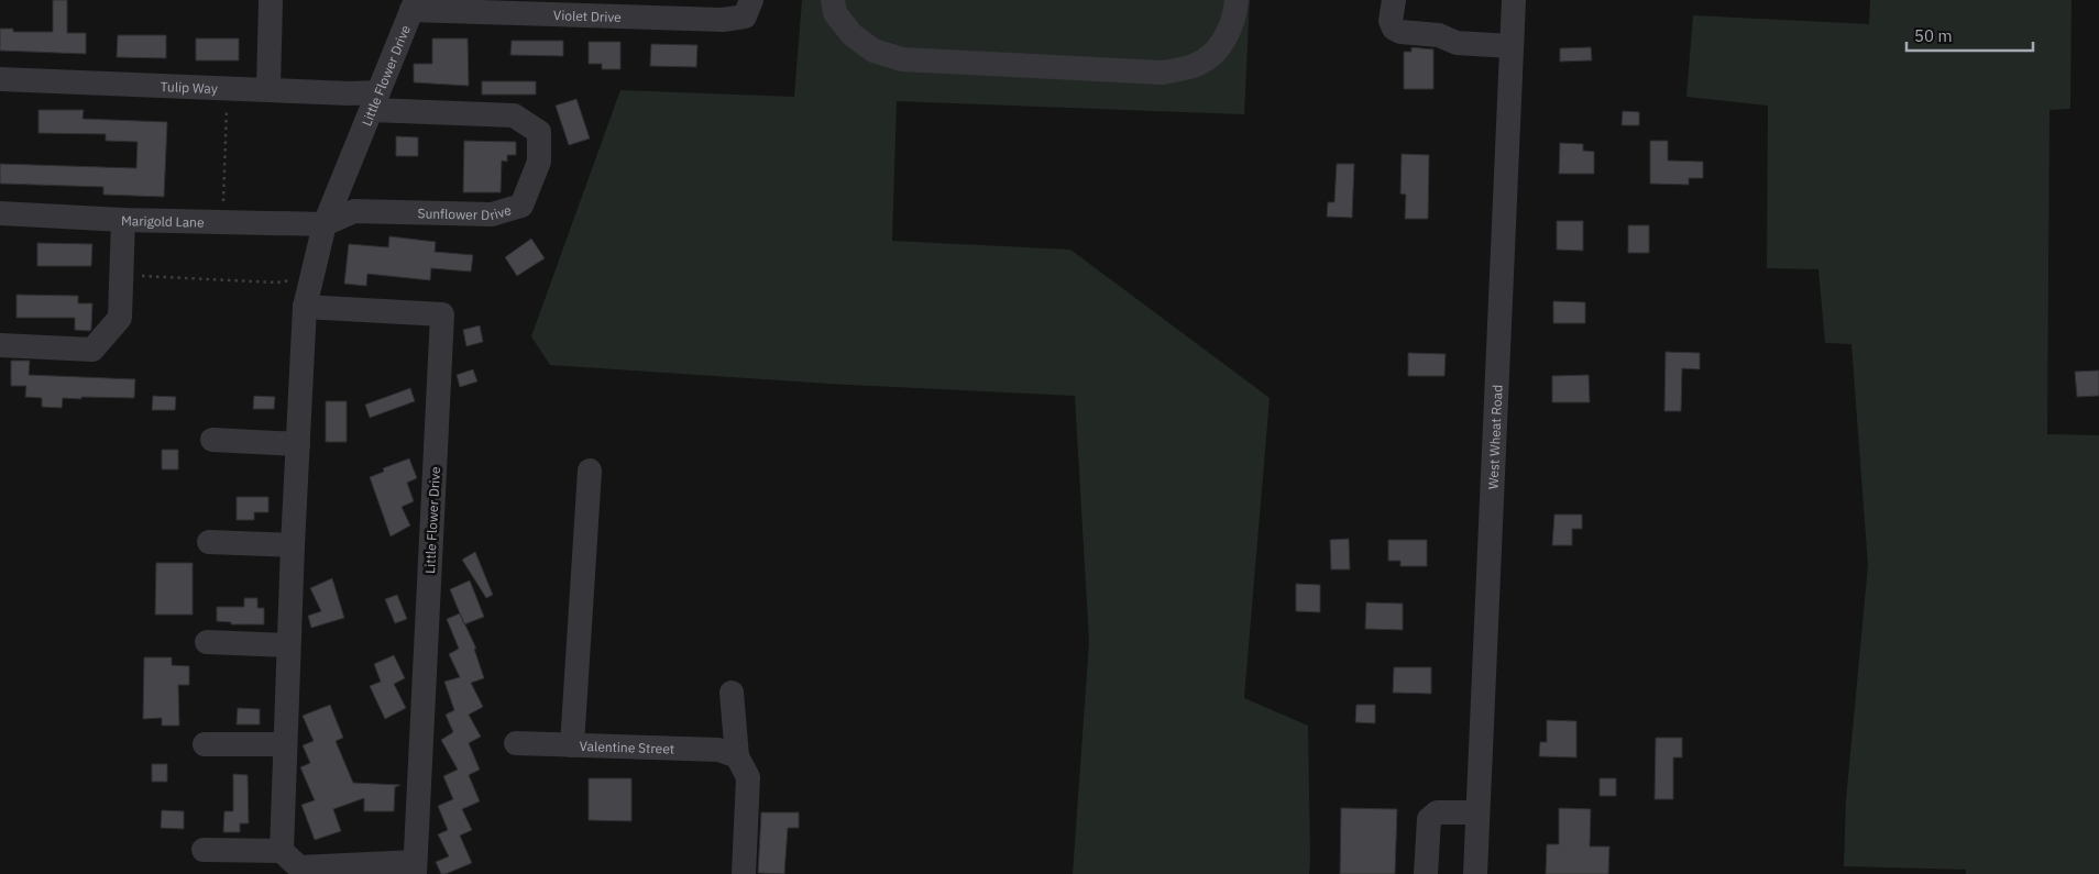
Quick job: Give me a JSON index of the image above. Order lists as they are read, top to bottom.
{
  "streets": {
    "street": [
      "Violet Drive",
      "Little Flower Drive",
      "Tulip Way",
      "Sunflower Drive",
      "Marigold Lane",
      "West Wheat Road",
      "Valentine Street"
    ]
  },
  "crossings": [
    ["Violet Drive", "Little Flower Drive"],
    ["Little Flower Drive", "Tulip Way"],
    ["Little Flower Drive", "Sunflower Drive"],
    ["Little Flower Drive", "Marigold Lane"],
    ["Tulip Way", "Sunflower Drive"],
    ["Sunflower Drive", "Marigold Lane"]
  ],
  "scale_bar": "50 m"
}
